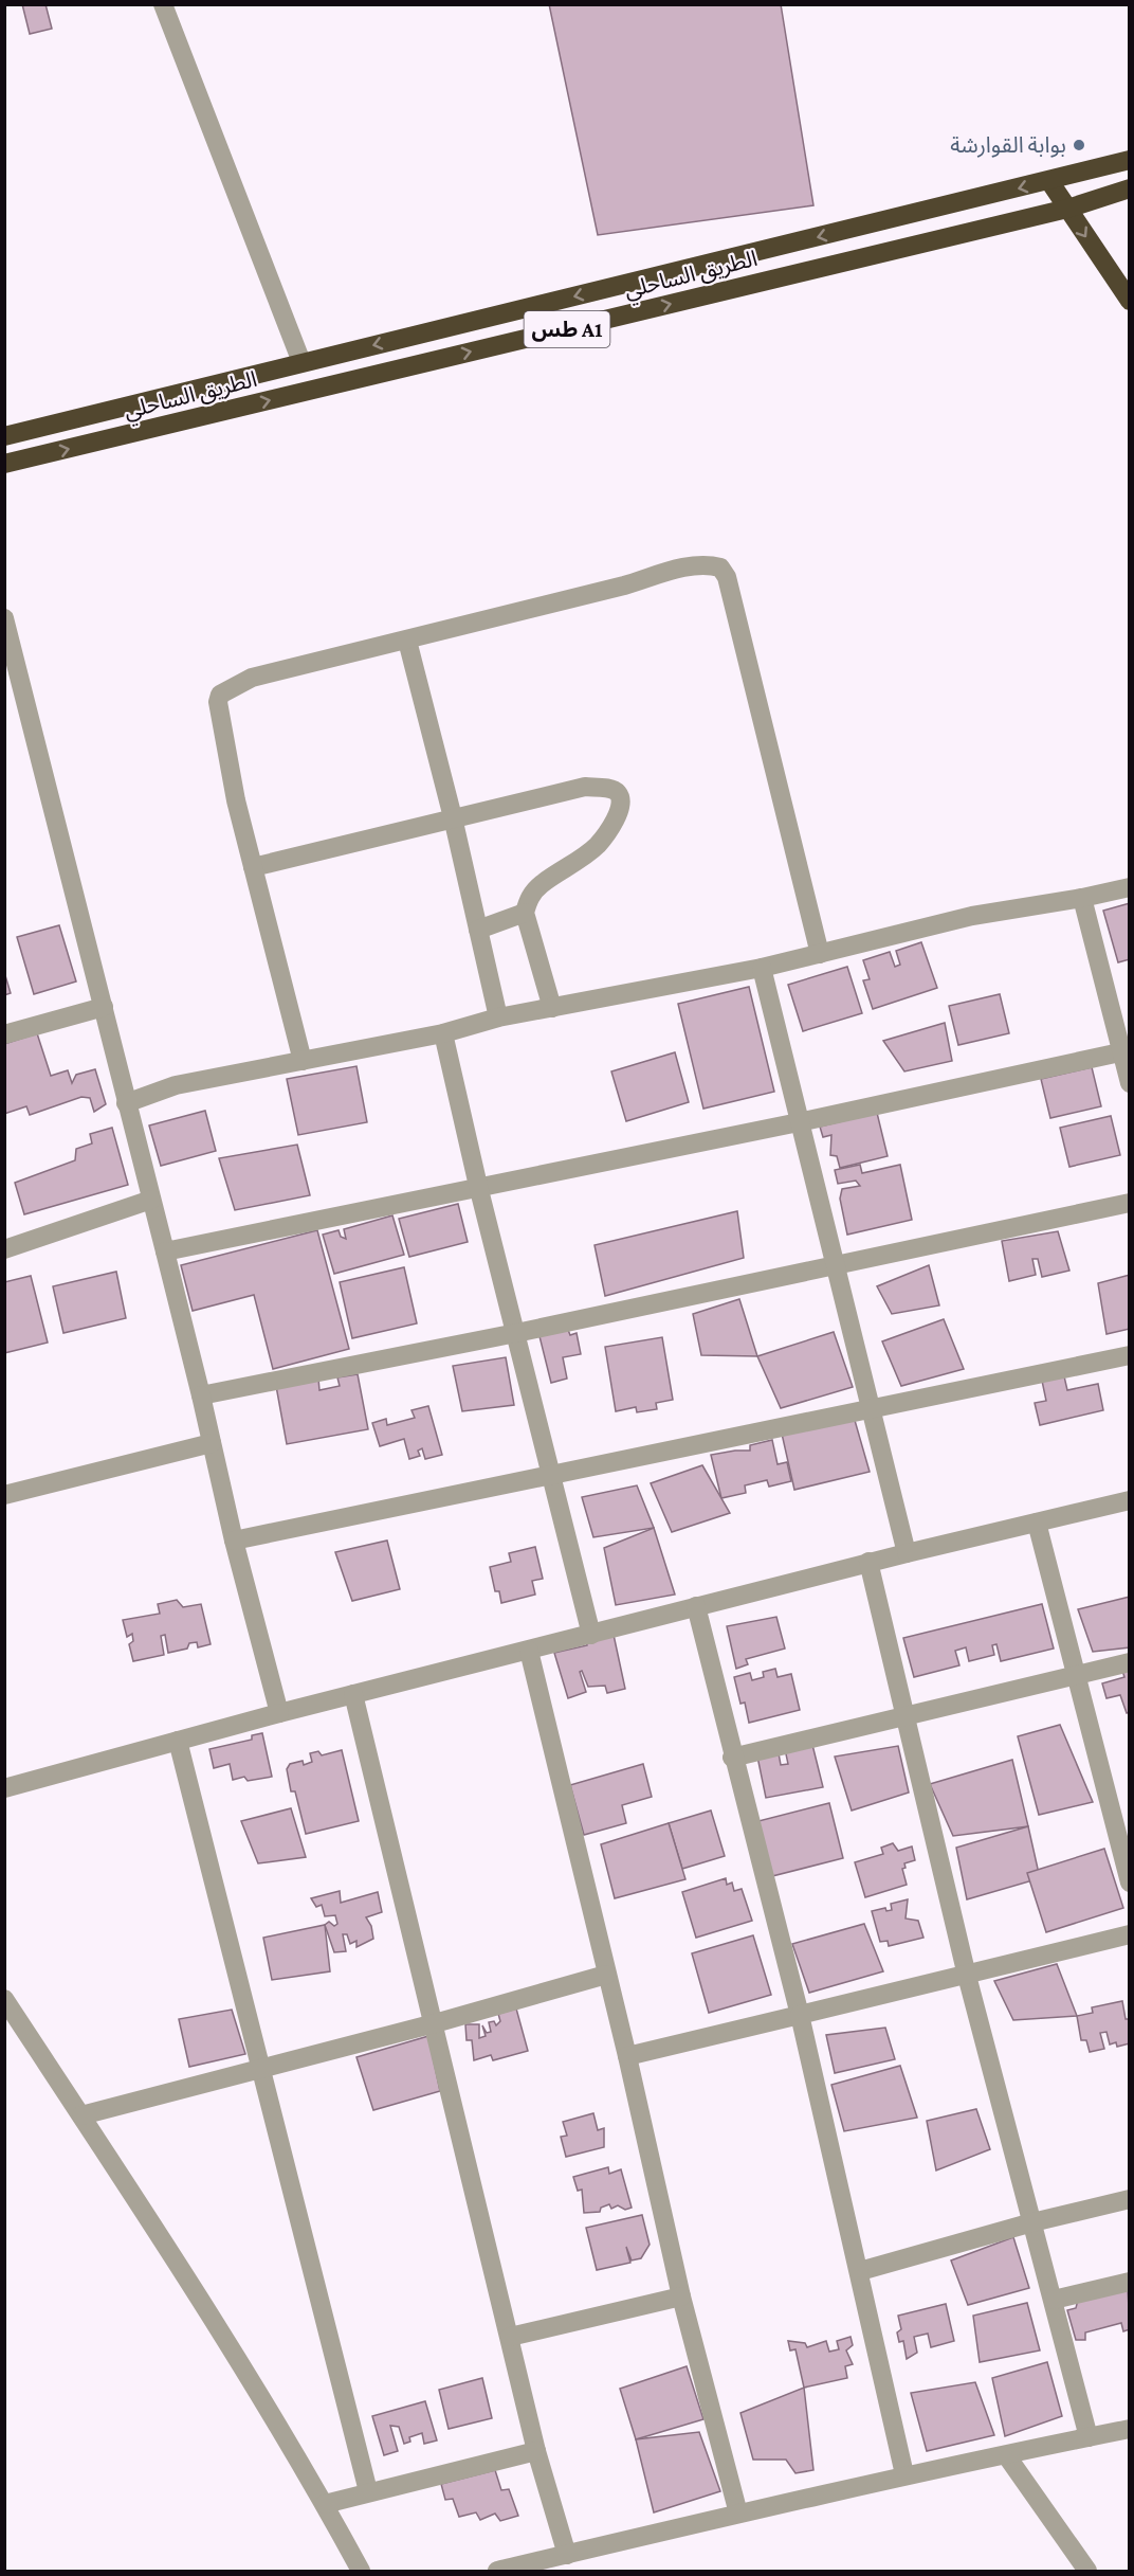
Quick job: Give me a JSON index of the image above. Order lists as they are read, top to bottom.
{
  "streets": {
    "highway": ["الطريق الساحلي", "طس A1"]
  },
  "crossings": [
    ["الطريق الساحلي", "طس A1"]
  ],
  "places": ["بوابة القوارشة"]
}
